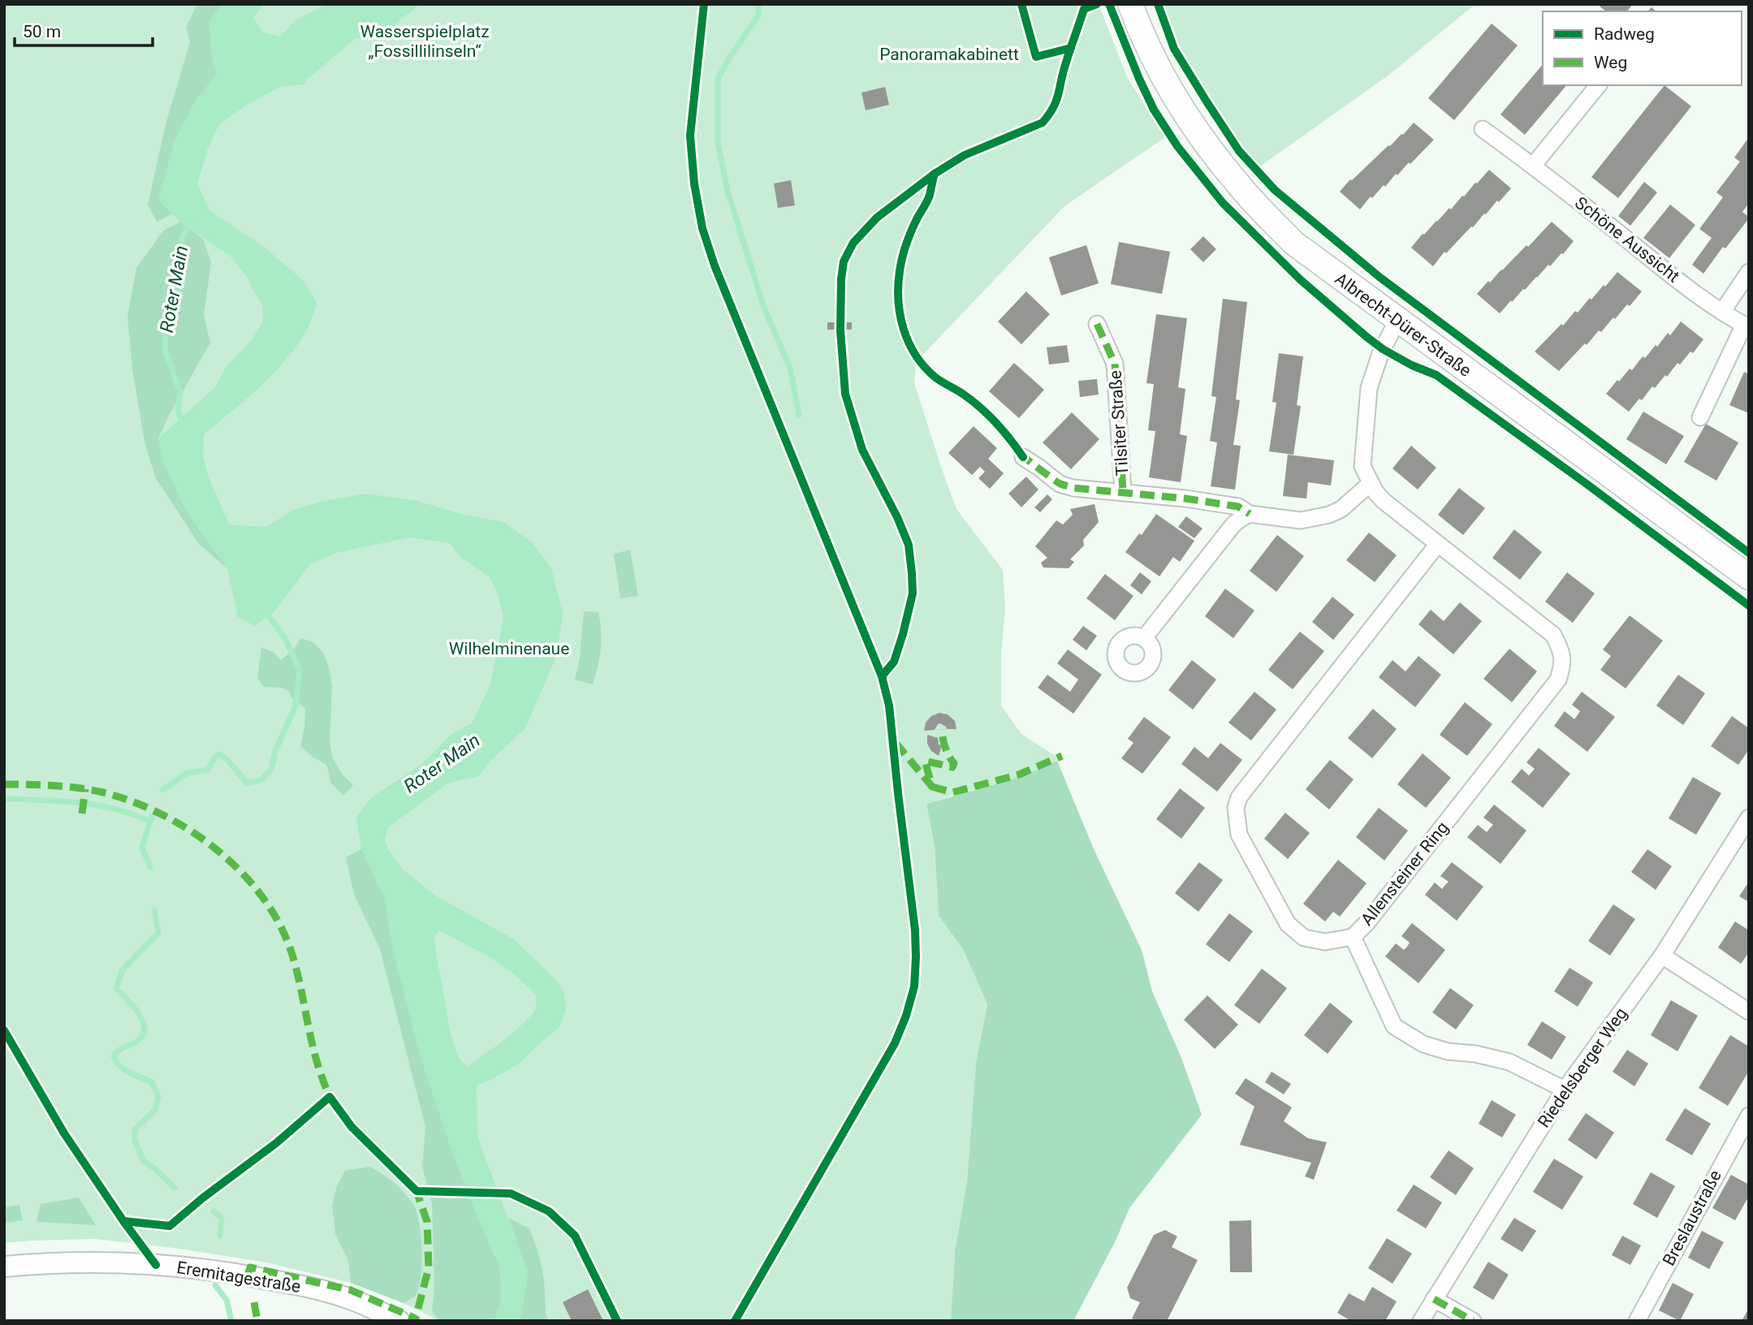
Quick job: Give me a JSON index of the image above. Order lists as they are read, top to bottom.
{
  "streets": {
    "main road": ["Albrecht-Dürer-Straße"],
    "street": [
      "Schöne Aussicht",
      "Tilsiter Straße",
      "Allensteiner Ring",
      "Riedelsberger Weg",
      "Breslaustraße",
      "Eremitagestraße"
    ]
  },
  "crossings": [
    ["Albrecht-Dürer-Straße", "Allensteiner Ring"],
    ["Tilsiter Straße", "Allensteiner Ring"]
  ],
  "water": ["Roter Main"],
  "parks": ["Wasserspielplatz „Fossillilinseln“", "Panoramakabinett", "Wilhelminenaue"],
  "legend": ["Radweg", "Weg"],
  "scale_bar": "50 m"
}
